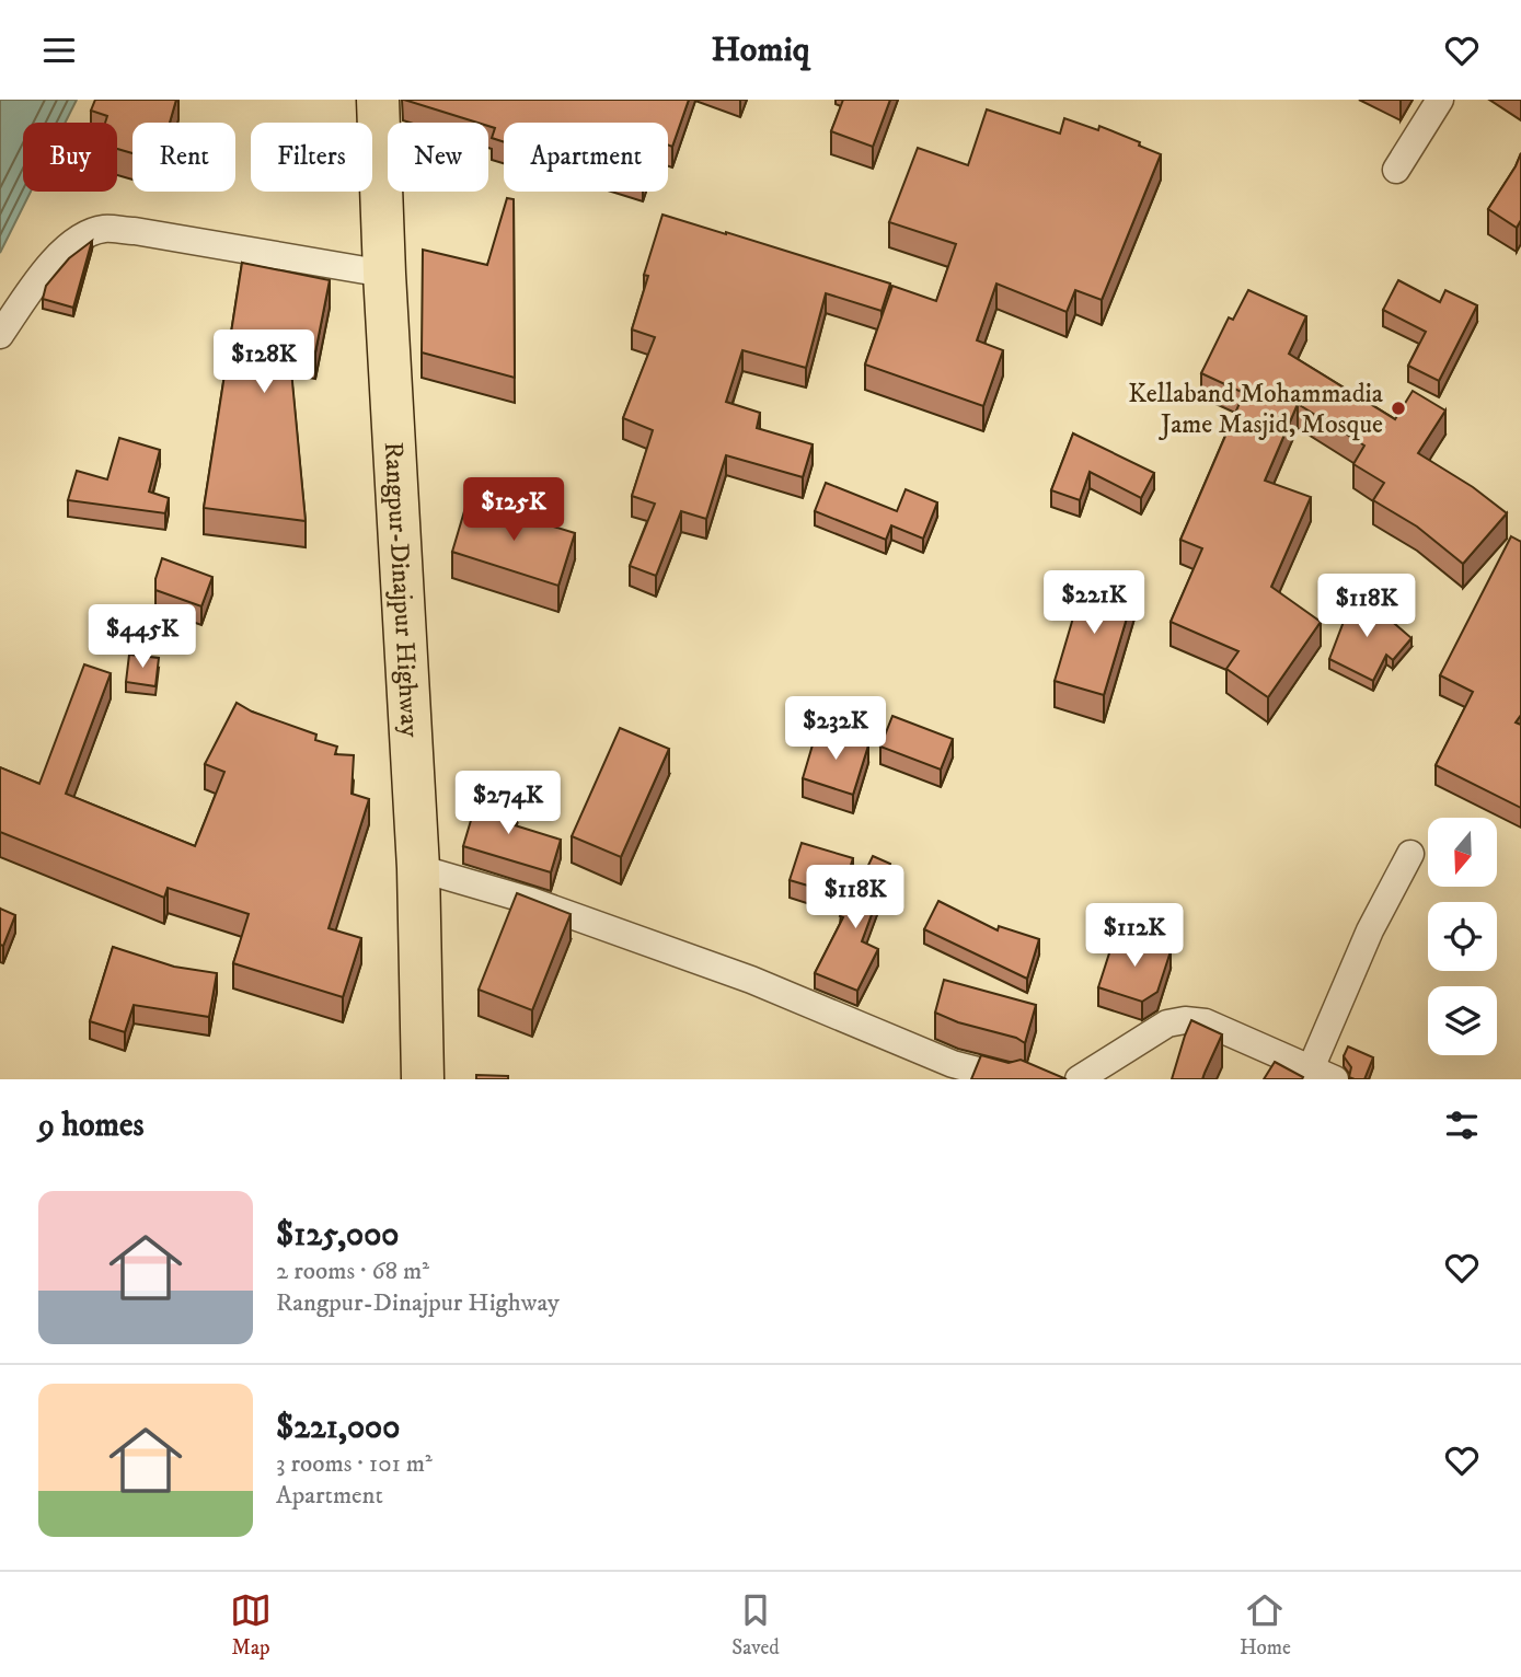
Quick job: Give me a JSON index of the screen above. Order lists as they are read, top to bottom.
{
  "streets": {
    "highway": ["Rangpur-Dinajpur Highway"]
  },
  "places": ["Kellaband Mohammadia Jame Masjid, Mosque"],
  "north": "bottom",
  "page": {
    "header": "Homiq",
    "chip": [
      "Buy",
      "Rent",
      "Filters",
      "New",
      "Apartment"
    ],
    "price": [
      "$128K",
      "$125K",
      "$221K",
      "$118K",
      "$445K",
      "$232K",
      "$274K",
      "$118K",
      "$112K"
    ],
    "heading": "9 homes",
    "list": [
      {
        "name": "$125,000",
        "note": "2 rooms · 68 m² · Rangpur-Dinajpur Highway"
      },
      {
        "name": "$221,000",
        "note": "3 rooms · 101 m² · Apartment"
      }
    ],
    "tabs": ["Map", "Saved", "Home"]
  }
}
